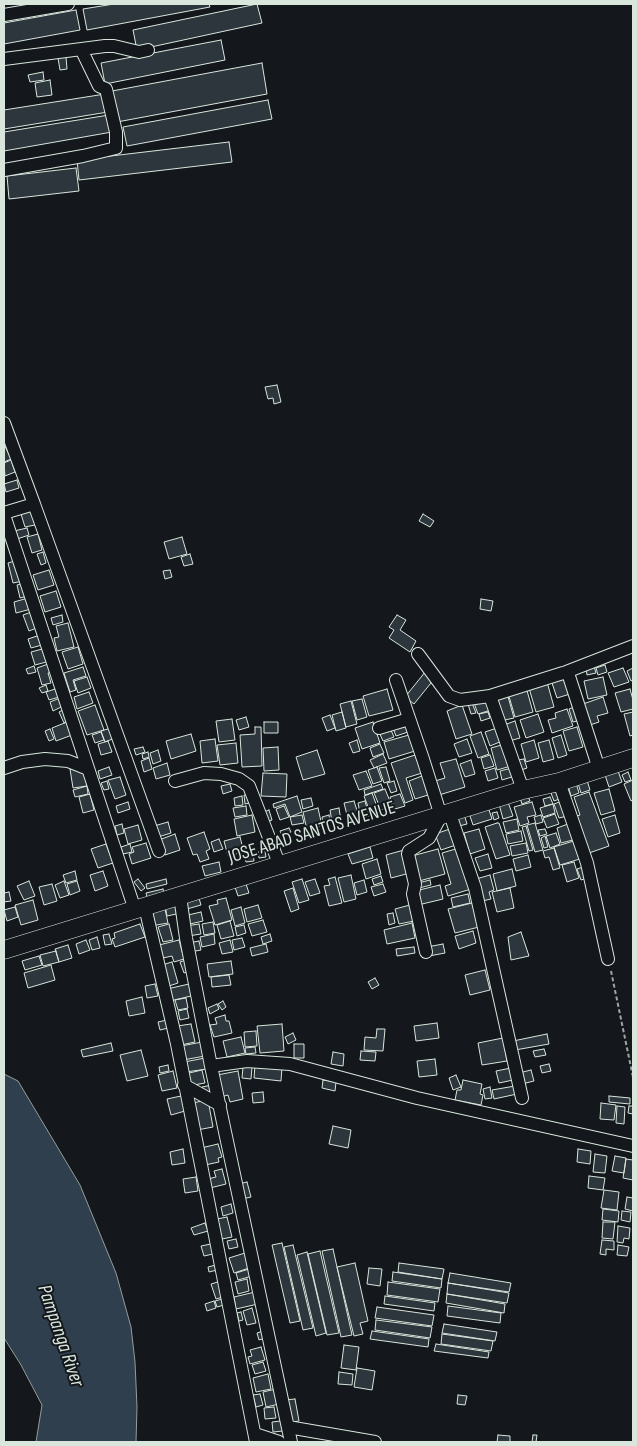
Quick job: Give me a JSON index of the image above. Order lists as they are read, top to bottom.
{
  "streets": {
    "highway": ["JOSE ABAD SANTOS AVENUE"]
  },
  "water": ["Pampanga River"]
}
